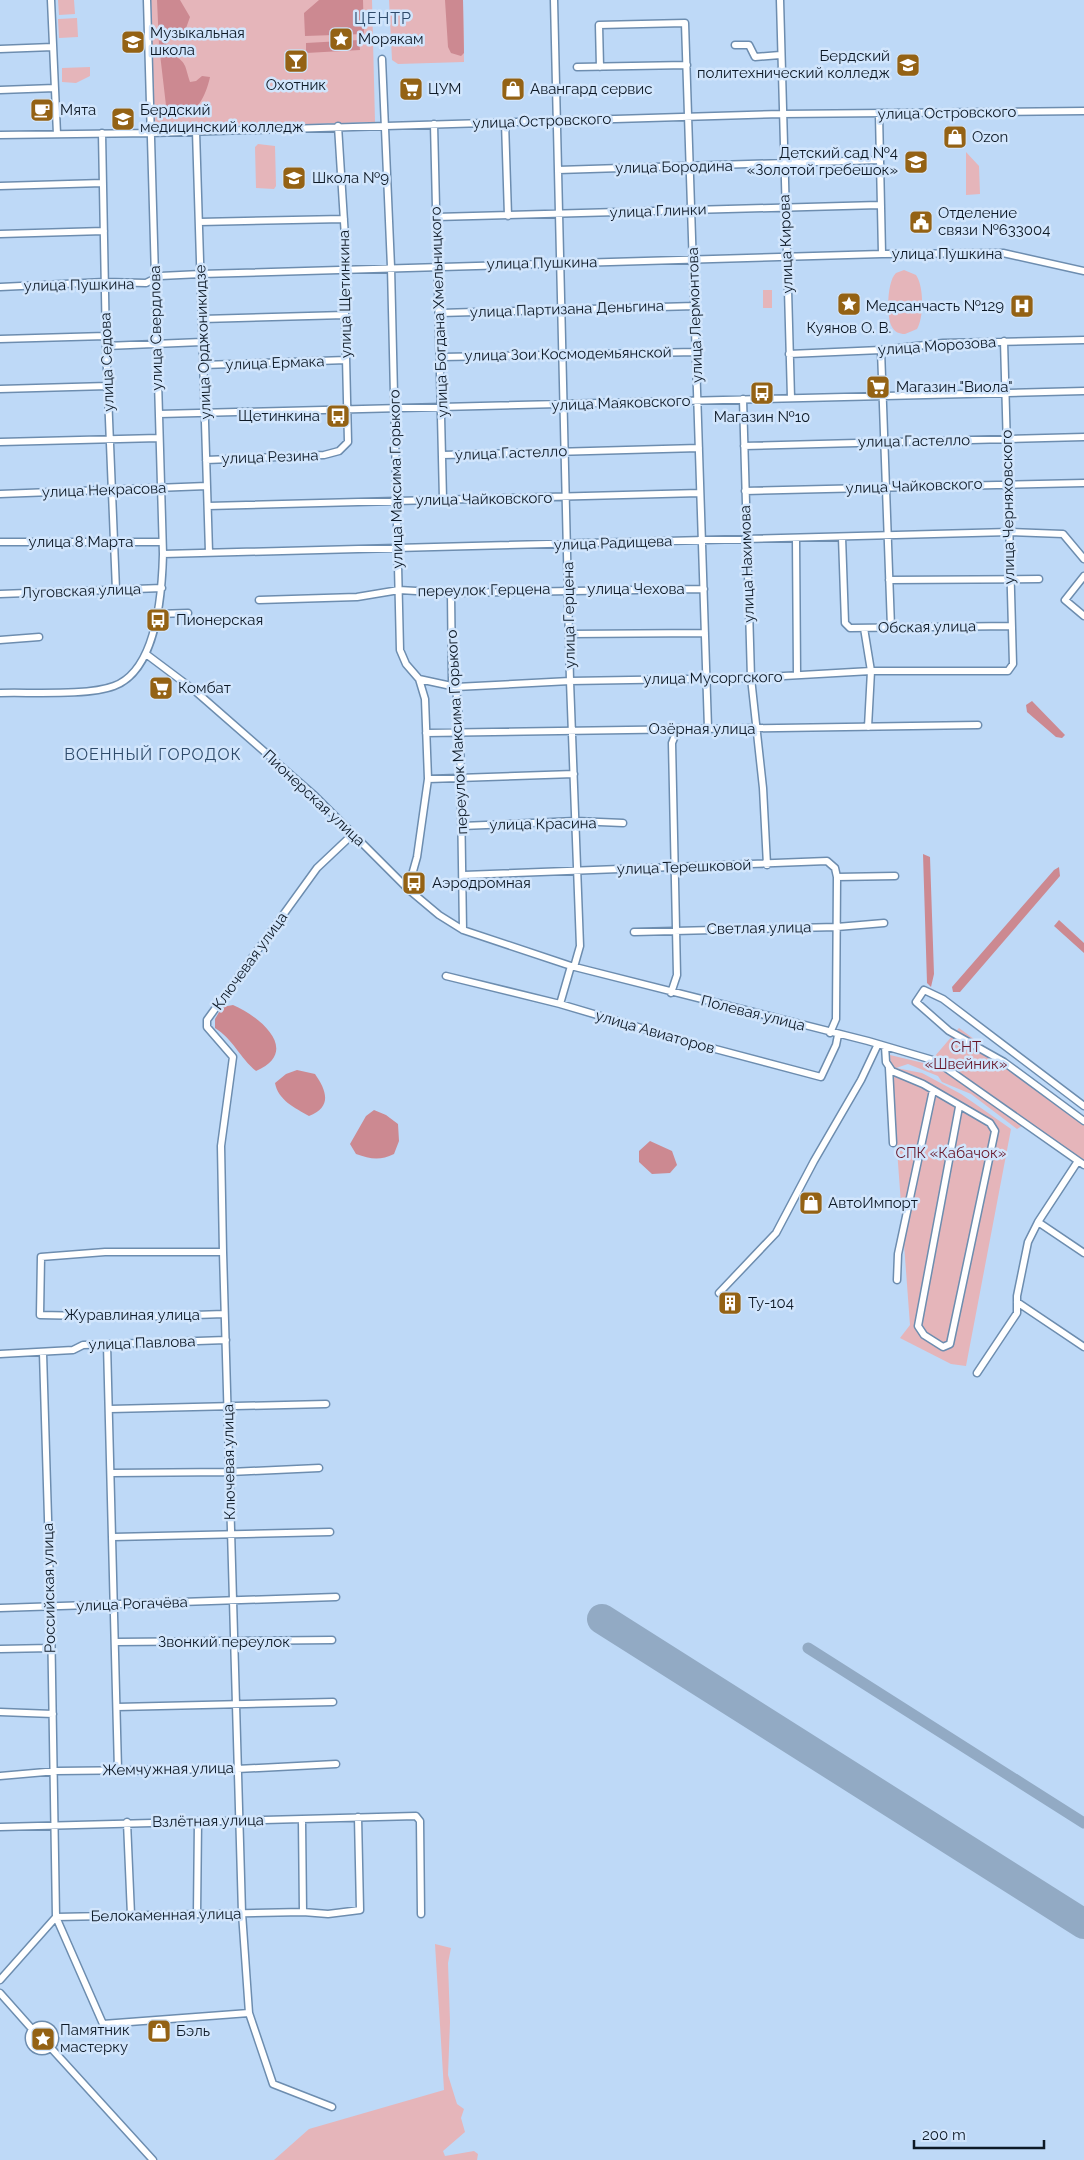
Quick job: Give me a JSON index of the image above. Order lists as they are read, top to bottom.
{
  "streets": {
    "street": [
      "улица Островского",
      "улица Бородина",
      "улица Глинки",
      "улица Кирова",
      "улица Пушкина",
      "улица Щетинкина",
      "улица Партизана Деньгина",
      "улица Богдана Хмельницкого",
      "улица Лермонтова",
      "улица Свердлова",
      "улица Орджоникидзе",
      "улица Морозова",
      "улица Зои Космодемьянской",
      "улица Седова",
      "улица Ермака",
      "улица Маяковского",
      "улица Гастелло",
      "улица Резина",
      "улица Максима Горького",
      "улица Чайковского",
      "улица Некрасова",
      "улица Черняховского",
      "улица 8 Марта",
      "улица Радищева",
      "улица Нахимова",
      "улица Чехова",
      "переулок Герцена",
      "Луговская улица",
      "улица Герцена",
      "Обская улица",
      "улица Мусоргского",
      "Озёрная улица",
      "переулок Максима Горького",
      "Пионерская улица",
      "улица Красина",
      "улица Терешковой",
      "Светлая улица",
      "Ключевая улица",
      "Полевая улица",
      "улица Авиаторов",
      "Журавлиная улица",
      "улица Павлова",
      "Российская улица",
      "улица Рогачёва",
      "Звонкий переулок",
      "Жемчужная улица",
      "Взлётная улица",
      "Белокаменная улица"
    ]
  },
  "crossings": [
    ["улица Островского", "улица Кирова"],
    ["улица Островского", "улица Щетинкина"],
    ["улица Островского", "улица Богдана Хмельницкого"],
    ["улица Островского", "улица Лермонтова"],
    ["улица Островского", "улица Свердлова"],
    ["улица Островского", "улица Орджоникидзе"],
    ["улица Островского", "улица Седова"],
    ["улица Островского", "улица Максима Горького"],
    ["улица Островского", "улица Герцена"],
    ["улица Бородина", "улица Кирова"],
    ["улица Бородина", "улица Лермонтова"],
    ["улица Бородина", "улица Герцена"],
    ["улица Глинки", "улица Кирова"],
    ["улица Глинки", "улица Богдана Хмельницкого"],
    ["улица Глинки", "улица Лермонтова"],
    ["улица Глинки", "улица Герцена"],
    ["улица Кирова", "улица Пушкина"],
    ["улица Кирова", "улица Морозова"],
    ["улица Кирова", "улица Маяковского"],
    ["улица Пушкина", "улица Щетинкина"],
    ["улица Пушкина", "улица Богдана Хмельницкого"],
    ["улица Пушкина", "улица Лермонтова"],
    ["улица Пушкина", "улица Свердлова"],
    ["улица Пушкина", "улица Орджоникидзе"],
    ["улица Пушкина", "улица Седова"],
    ["улица Пушкина", "улица Максима Горького"],
    ["улица Пушкина", "улица Герцена"],
    ["улица Щетинкина", "улица Ермака"],
    ["улица Щетинкина", "улица Маяковского"],
    ["улица Щетинкина", "улица Резина"],
    ["улица Партизана Деньгина", "улица Богдана Хмельницкого"],
    ["улица Партизана Деньгина", "улица Лермонтова"],
    ["улица Партизана Деньгина", "улица Герцена"],
    ["улица Богдана Хмельницкого", "улица Зои Космодемьянской"],
    ["улица Богдана Хмельницкого", "улица Маяковского"],
    ["улица Богдана Хмельницкого", "улица Гастелло"],
    ["улица Богдана Хмельницкого", "улица Чайковского"],
    ["улица Лермонтова", "улица Зои Космодемьянской"],
    ["улица Лермонтова", "улица Маяковского"],
    ["улица Лермонтова", "улица Гастелло"],
    ["улица Лермонтова", "улица Чайковского"],
    ["улица Лермонтова", "улица Радищева"],
    ["улица Лермонтова", "улица Чехова"],
    ["улица Лермонтова", "улица Мусоргского"],
    ["улица Лермонтова", "Озёрная улица"],
    ["улица Свердлова", "улица Маяковского"],
    ["улица Свердлова", "улица Некрасова"],
    ["улица Свердлова", "улица 8 Марта"],
    ["улица Свердлова", "улица Радищева"],
    ["улица Свердлова", "Луговская улица"],
    ["улица Свердлова", "Пионерская улица"],
    ["улица Орджоникидзе", "улица Ермака"],
    ["улица Орджоникидзе", "улица Маяковского"],
    ["улица Орджоникидзе", "улица Резина"],
    ["улица Орджоникидзе", "улица Чайковского"],
    ["улица Орджоникидзе", "улица Некрасова"],
    ["улица Орджоникидзе", "улица Радищева"],
    ["улица Морозова", "улица Черняховского"],
    ["улица Зои Космодемьянской", "улица Герцена"],
    ["улица Седова", "улица Некрасова"],
    ["улица Седова", "улица 8 Марта"],
    ["улица Седова", "Луговская улица"],
    ["улица Маяковского", "улица Максима Горького"],
    ["улица Маяковского", "улица Черняховского"],
    ["улица Маяковского", "улица Нахимова"],
    ["улица Маяковского", "улица Герцена"],
    ["улица Гастелло", "улица Черняховского"],
    ["улица Гастелло", "улица Нахимова"],
    ["улица Гастелло", "улица Герцена"],
    ["улица Максима Горького", "улица Чайковского"],
    ["улица Максима Горького", "улица Радищева"],
    ["улица Максима Горького", "переулок Герцена"],
    ["улица Максима Горького", "улица Мусоргского"],
    ["улица Максима Горького", "Озёрная улица"],
    ["улица Максима Горького", "Пионерская улица"],
    ["улица Максима Горького", "Полевая улица"],
    ["улица Чайковского", "улица Черняховского"],
    ["улица Чайковского", "улица Нахимова"],
    ["улица Чайковского", "улица Герцена"],
    ["улица Черняховского", "улица Радищева"],
    ["улица Черняховского", "Обская улица"],
    ["улица Черняховского", "улица Мусоргского"],
    ["улица Радищева", "улица Нахимова"],
    ["улица Радищева", "улица Герцена"],
    ["улица Радищева", "Обская улица"],
    ["улица Нахимова", "улица Мусоргского"],
    ["улица Нахимова", "Озёрная улица"],
    ["улица Нахимова", "улица Терешковой"],
    ["улица Чехова", "переулок Герцена"],
    ["улица Чехова", "улица Герцена"],
    ["переулок Герцена", "улица Герцена"],
    ["переулок Герцена", "переулок Максима Горького"],
    ["улица Герцена", "улица Мусоргского"],
    ["улица Герцена", "Озёрная улица"],
    ["улица Герцена", "улица Красина"],
    ["улица Герцена", "улица Терешковой"],
    ["улица Герцена", "Полевая улица"],
    ["улица Герцена", "улица Авиаторов"],
    ["улица Мусоргского", "переулок Максима Горького"],
    ["Озёрная улица", "переулок Максима Горького"],
    ["переулок Максима Горького", "улица Красина"],
    ["переулок Максима Горького", "улица Терешковой"],
    ["переулок Максима Горького", "Полевая улица"],
    ["Пионерская улица", "Ключевая улица"],
    ["Пионерская улица", "Полевая улица"],
    ["Ключевая улица", "Журавлиная улица"],
    ["Ключевая улица", "улица Павлова"],
    ["Ключевая улица", "улица Рогачёва"],
    ["Ключевая улица", "Звонкий переулок"],
    ["Ключевая улица", "Жемчужная улица"],
    ["Ключевая улица", "Взлётная улица"],
    ["Ключевая улица", "Белокаменная улица"],
    ["Полевая улица", "улица Авиаторов"],
    ["улица Павлова", "Российская улица"],
    ["Российская улица", "улица Рогачёва"],
    ["Российская улица", "Жемчужная улица"],
    ["Российская улица", "Взлётная улица"],
    ["Российская улица", "Белокаменная улица"],
    ["Взлётная улица", "Белокаменная улица"]
  ],
  "districts": ["ЦЕНТР", "ВОЕННЫЙ ГОРОДОК"],
  "parks": ["СНТ «Швейник»", "СПК «Кабачок»"],
  "places": {
    "place": ["Морякам", "Куянов О. В.", "Памятник мастерку"],
    "school or university": [
      "Музыкальная школа",
      "Бердский политехнический колледж",
      "Бердский медицинский колледж",
      "Детский сад №4 «Золотой гребешок»",
      "Школа №9"
    ],
    "bar": ["Охотник"],
    "supermarket": ["ЦУМ", "Магазин \"Виола\"", "Комбат"],
    "shop": [
      "Авангард сервис",
      "Ozon",
      "АвтоИмпорт",
      "Бэль"
    ],
    "cafe": ["Мята"],
    "public building": ["Отделение связи №633004"],
    "hospital": ["Медсанчасть №129"],
    "bus stop": [
      "Магазин №10",
      "Щетинкина",
      "Пионерская",
      "Аэродромная"
    ],
    "building": ["Ту-104"]
  },
  "scale_bar": "200 m"
}
